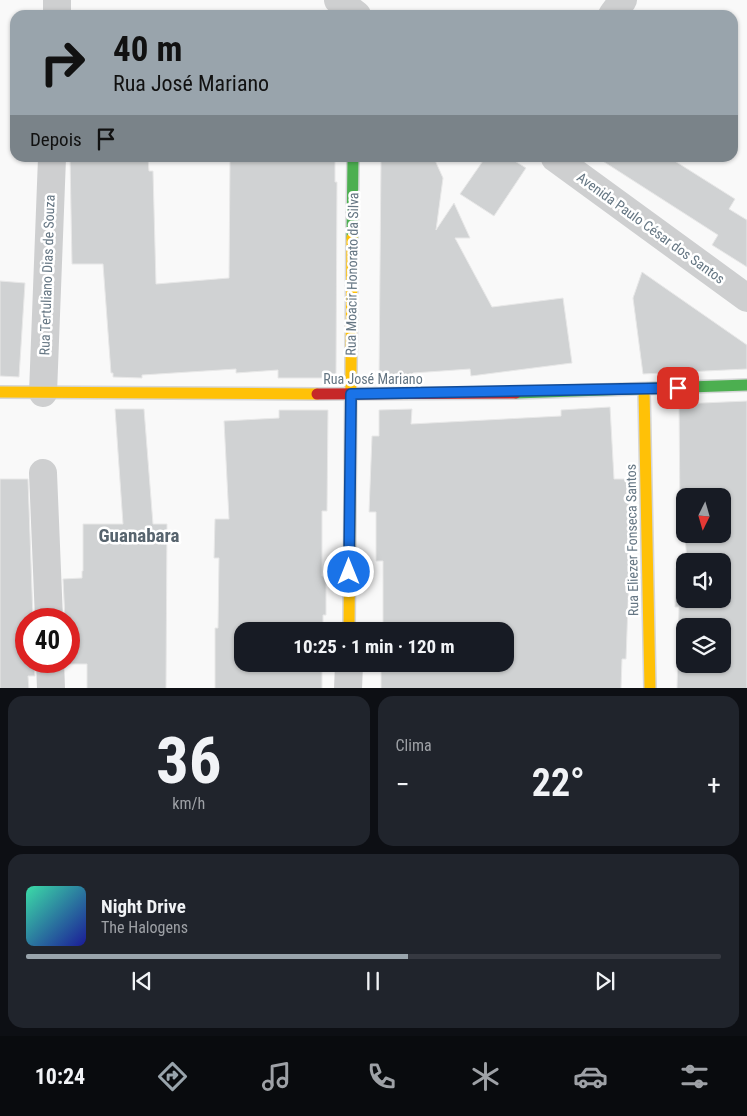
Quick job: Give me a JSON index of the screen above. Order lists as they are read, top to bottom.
{
  "streets": {
    "street": [
      "Avenida Paulo César dos Santos",
      "Rua Moacir Honorato da Silva",
      "Rua Tertuliano Dias de Souza",
      "Rua José Mariano",
      "Rua Eliezer Fonseca Santos"
    ]
  },
  "crossings": [
    ["Rua Moacir Honorato da Silva", "Rua José Mariano"],
    ["Rua Tertuliano Dias de Souza", "Rua José Mariano"],
    ["Rua José Mariano", "Rua Eliezer Fonseca Santos"]
  ],
  "districts": ["Guanabara"],
  "north": "bottom",
  "page": {
    "turn": ["40 m", "Rua José Mariano"],
    "then": "Depois",
    "limit": "40",
    "trip": "10:25 · 1 min · 120 m",
    "tile": [
      ["36", "km/h"],
      "Clima"
    ],
    "heat": ["−", "22°", "+"],
    "song": ["Night Drive", "The Halogens"],
    "tabs": "10:24"
  }
}
